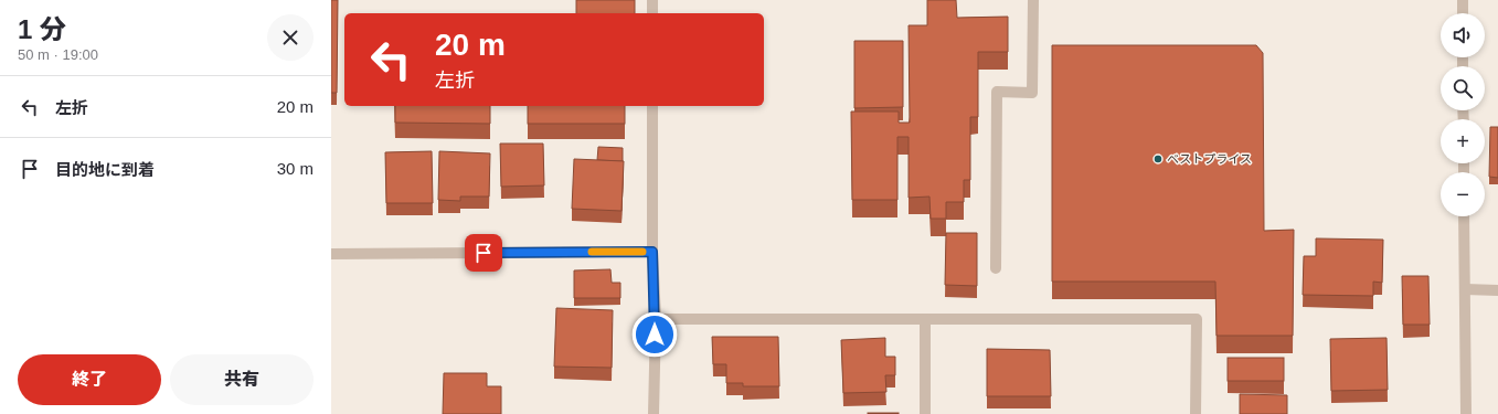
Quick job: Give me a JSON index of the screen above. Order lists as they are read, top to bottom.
{
  "places": ["ベストプライス"],
  "page": {
    "heading": ["1 分", "50 m · 19:00"],
    "map_buttons": ["+", "−"],
    "turn": ["20 m", "左折"],
    "list": [
      {
        "name": "左折",
        "value": "20 m"
      },
      {
        "name": "目的地に到着",
        "value": "30 m"
      }
    ],
    "buttons": ["終了", "共有"]
  }
}
